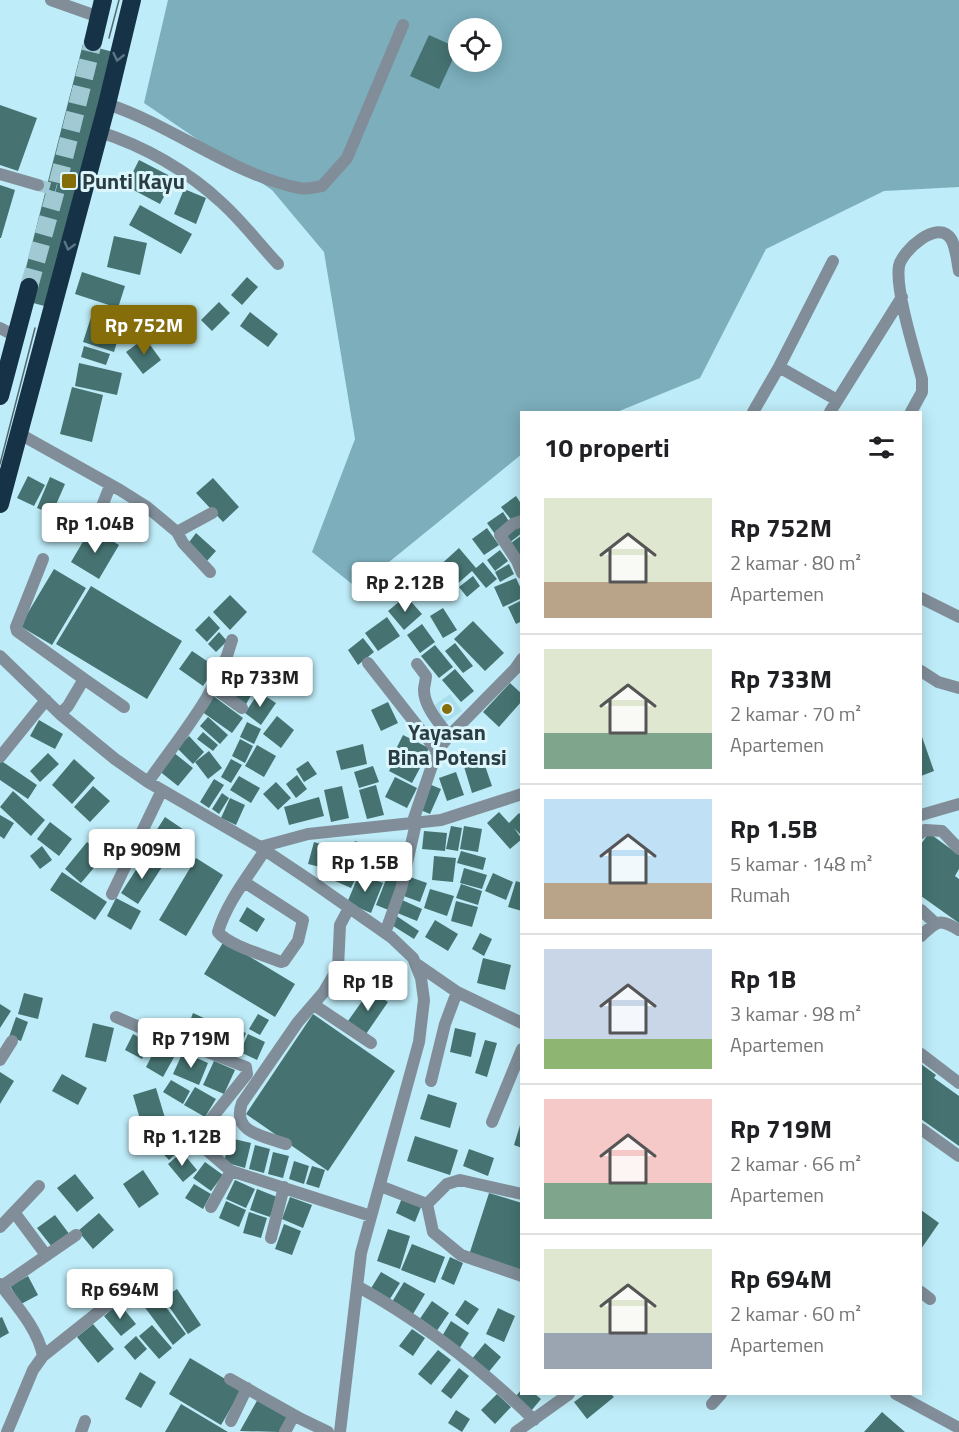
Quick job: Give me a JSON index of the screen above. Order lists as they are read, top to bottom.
{
  "places": {
    "transit": ["Punti Kayu"],
    "other": ["Yayasan Bina Potensi"]
  },
  "page": {
    "price": [
      "Rp 752M",
      "Rp 1.04B",
      "Rp 2.12B",
      "Rp 733M",
      "Rp 909M",
      "Rp 1.5B",
      "Rp 1B",
      "Rp 719M",
      "Rp 1.12B",
      "Rp 694M"
    ],
    "heading": "10 properti",
    "list": [
      {
        "name": "Rp 752M",
        "note": "2 kamar · 80 m² · Apartemen"
      },
      {
        "name": "Rp 733M",
        "note": "2 kamar · 70 m² · Apartemen"
      },
      {
        "name": "Rp 1.5B",
        "note": "5 kamar · 148 m² · Rumah"
      },
      {
        "name": "Rp 1B",
        "note": "3 kamar · 98 m² · Apartemen"
      },
      {
        "name": "Rp 719M",
        "note": "2 kamar · 66 m² · Apartemen"
      },
      {
        "name": "Rp 694M",
        "note": "2 kamar · 60 m² · Apartemen"
      }
    ]
  }
}
